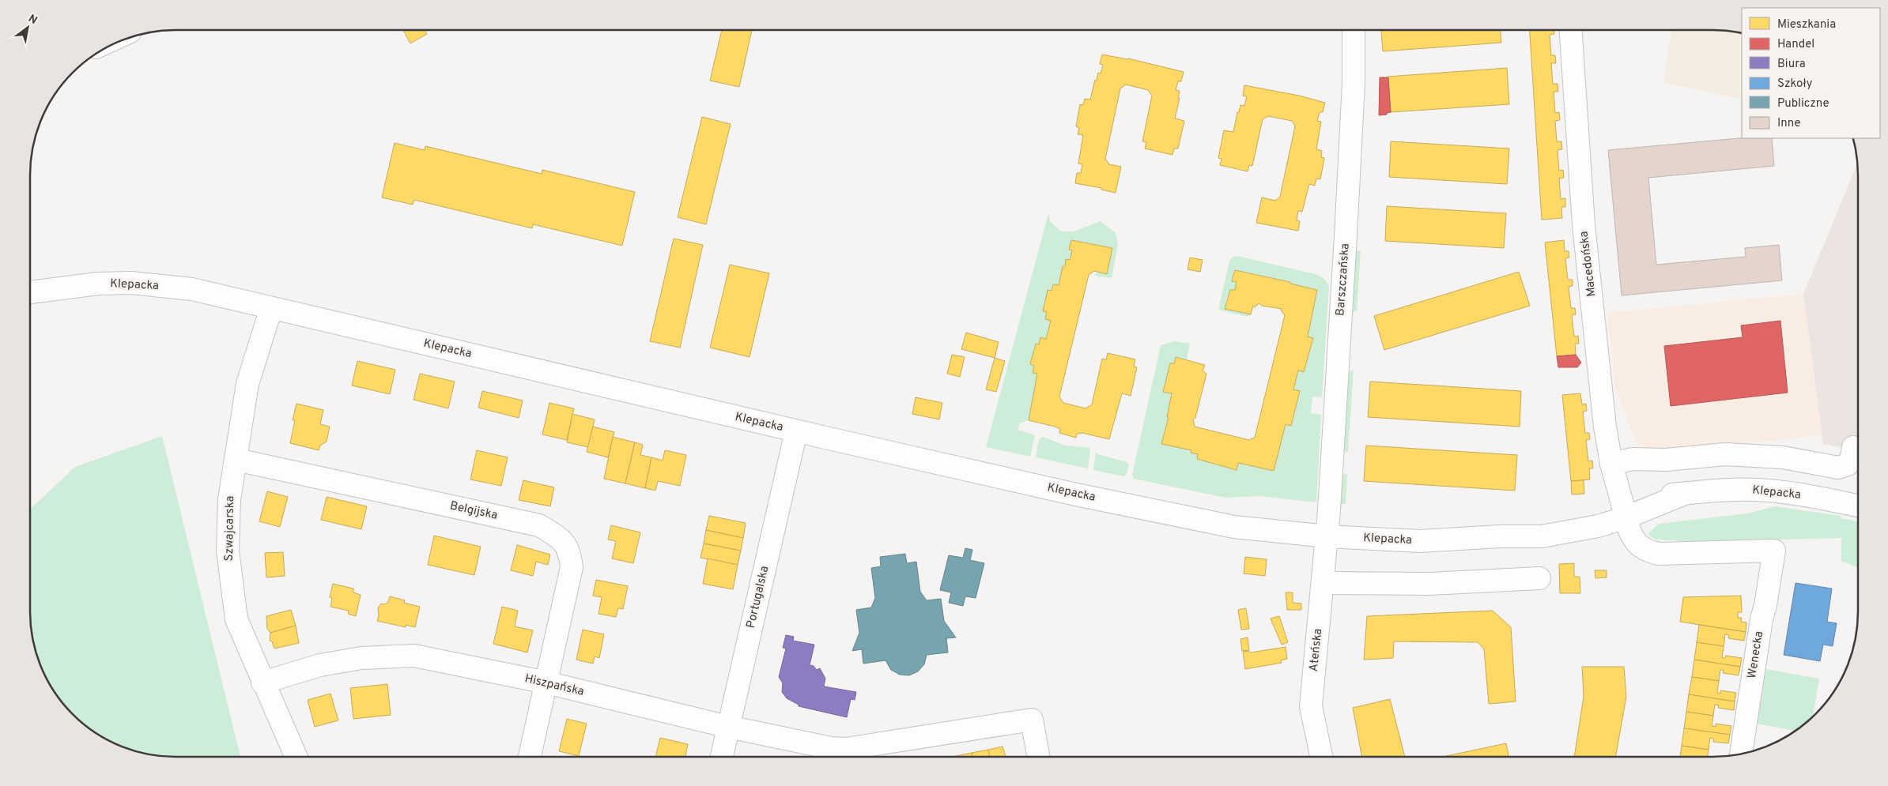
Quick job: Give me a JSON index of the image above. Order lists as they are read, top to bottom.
{
  "streets": {
    "street": [
      "Macedońska",
      "Barszczańska",
      "Klepacka",
      "Belgijska",
      "Szwajcarska",
      "Portugalska",
      "Ateńska",
      "Wenecka",
      "Hiszpańska"
    ]
  },
  "crossings": [
    ["Macedońska", "Klepacka"],
    ["Macedońska", "Wenecka"],
    ["Barszczańska", "Klepacka"],
    ["Barszczańska", "Ateńska"],
    ["Klepacka", "Szwajcarska"],
    ["Klepacka", "Portugalska"],
    ["Klepacka", "Ateńska"],
    ["Belgijska", "Szwajcarska"],
    ["Belgijska", "Hiszpańska"],
    ["Szwajcarska", "Hiszpańska"],
    ["Portugalska", "Hiszpańska"]
  ],
  "legend": [
    "Mieszkania",
    "Handel",
    "Biura",
    "Szkoły",
    "Publiczne",
    "Inne"
  ],
  "north": "top right"
}
